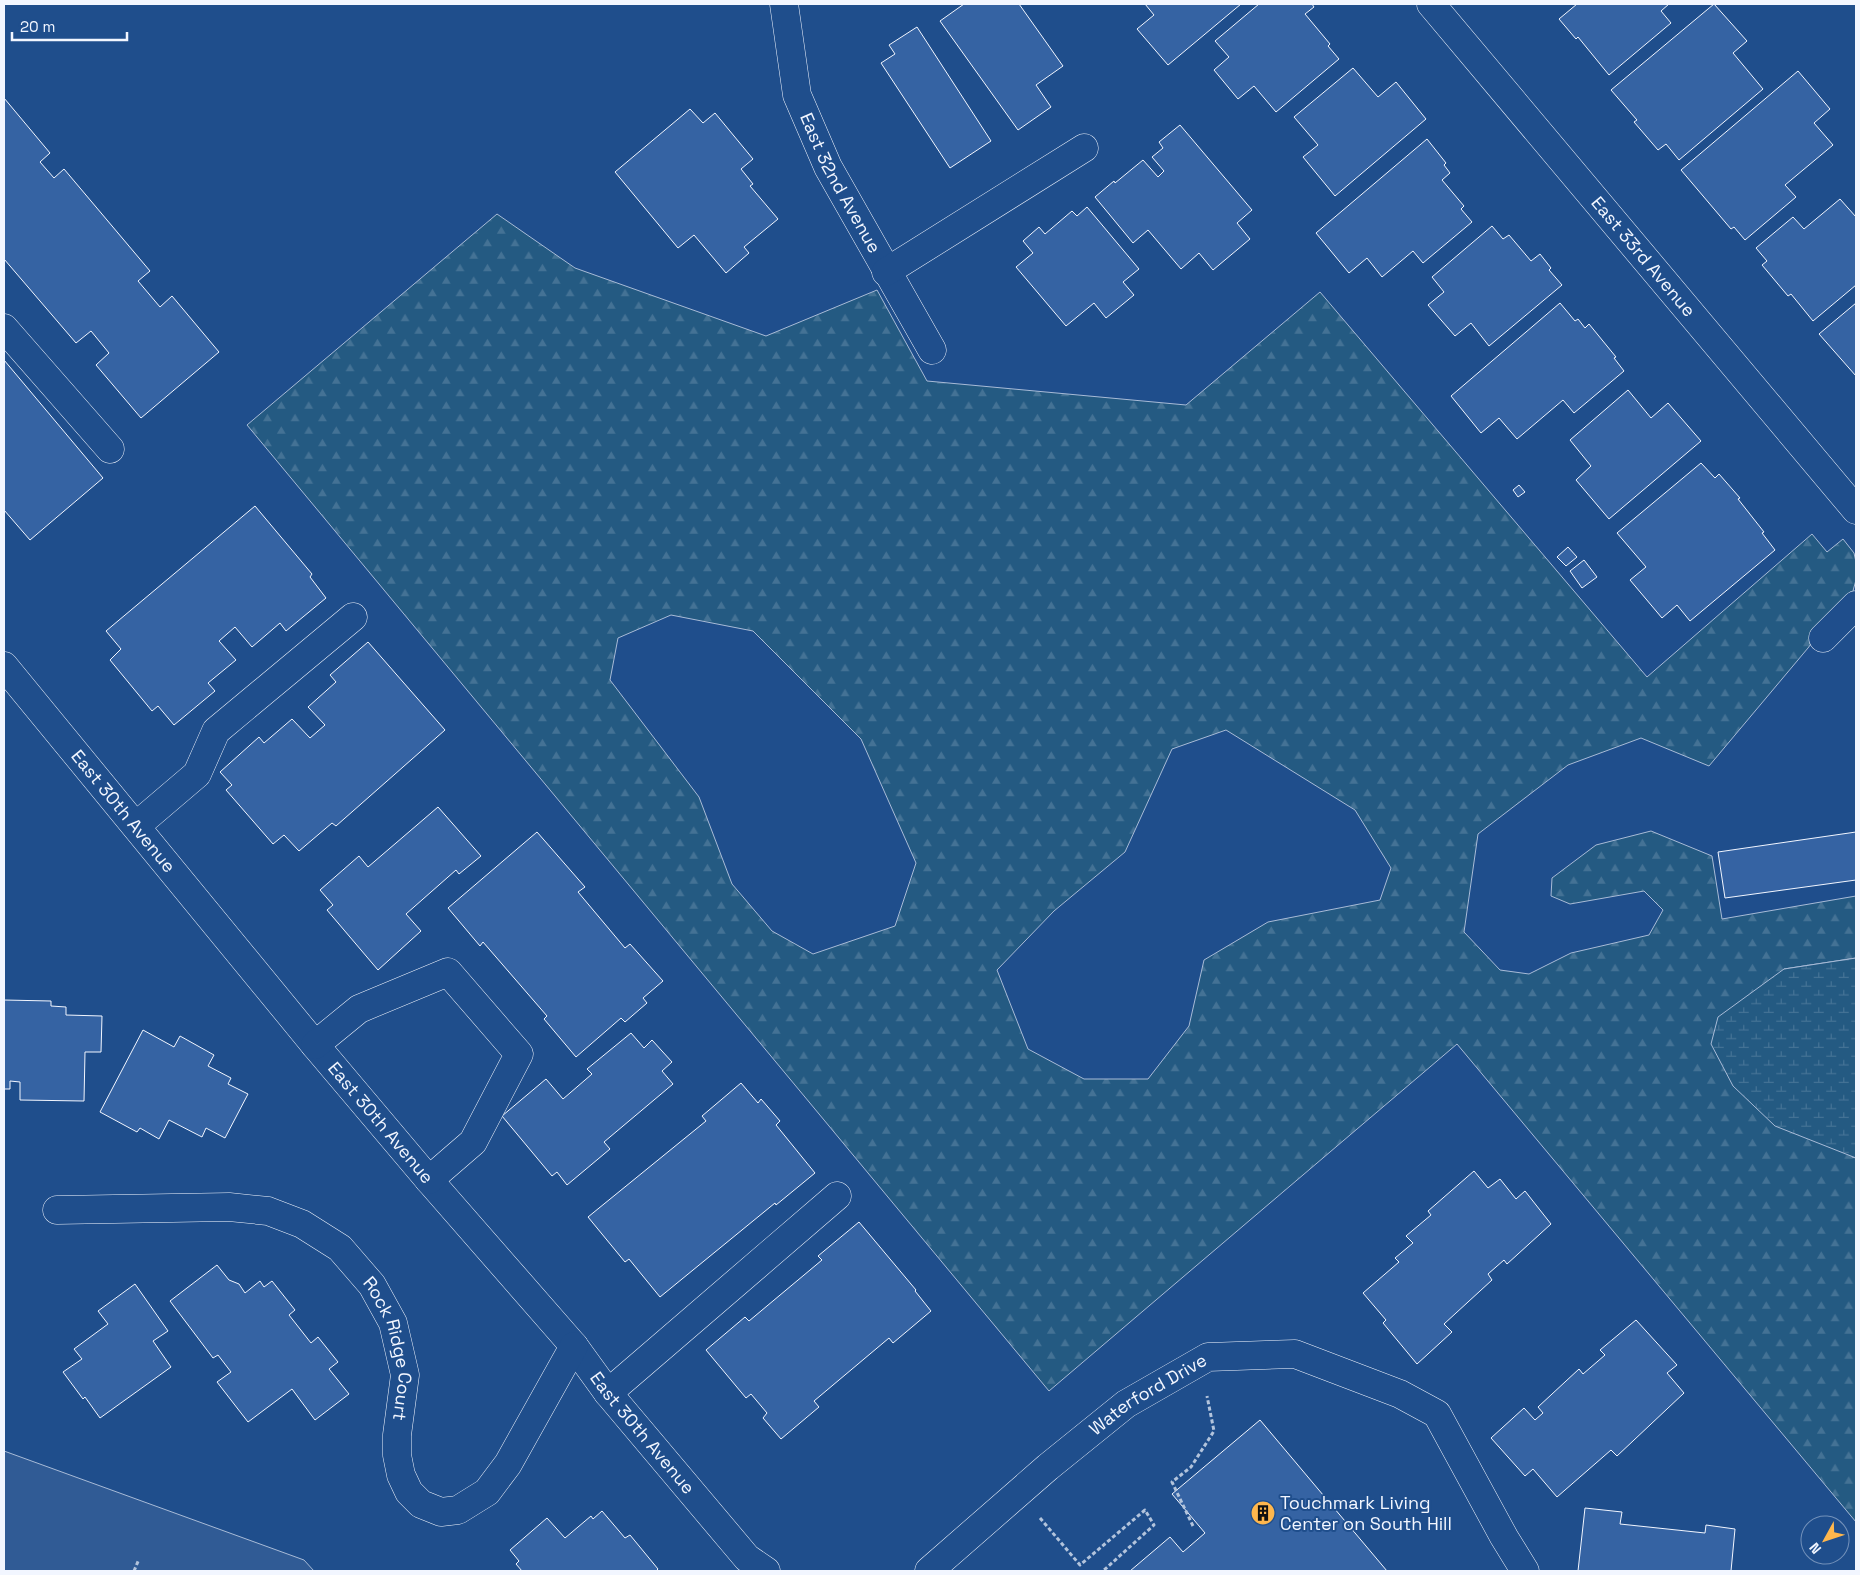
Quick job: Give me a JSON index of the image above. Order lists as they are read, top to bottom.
{
  "streets": {
    "street": [
      "East 32nd Avenue",
      "East 33rd Avenue",
      "East 30th Avenue",
      "Rock Ridge Court",
      "Waterford Drive"
    ]
  },
  "crossings": [
    ["East 30th Avenue", "Rock Ridge Court"]
  ],
  "places": {
    "building": ["Touchmark Living Center on South Hill"]
  },
  "scale_bar": "20 m",
  "north": "bottom left"
}
